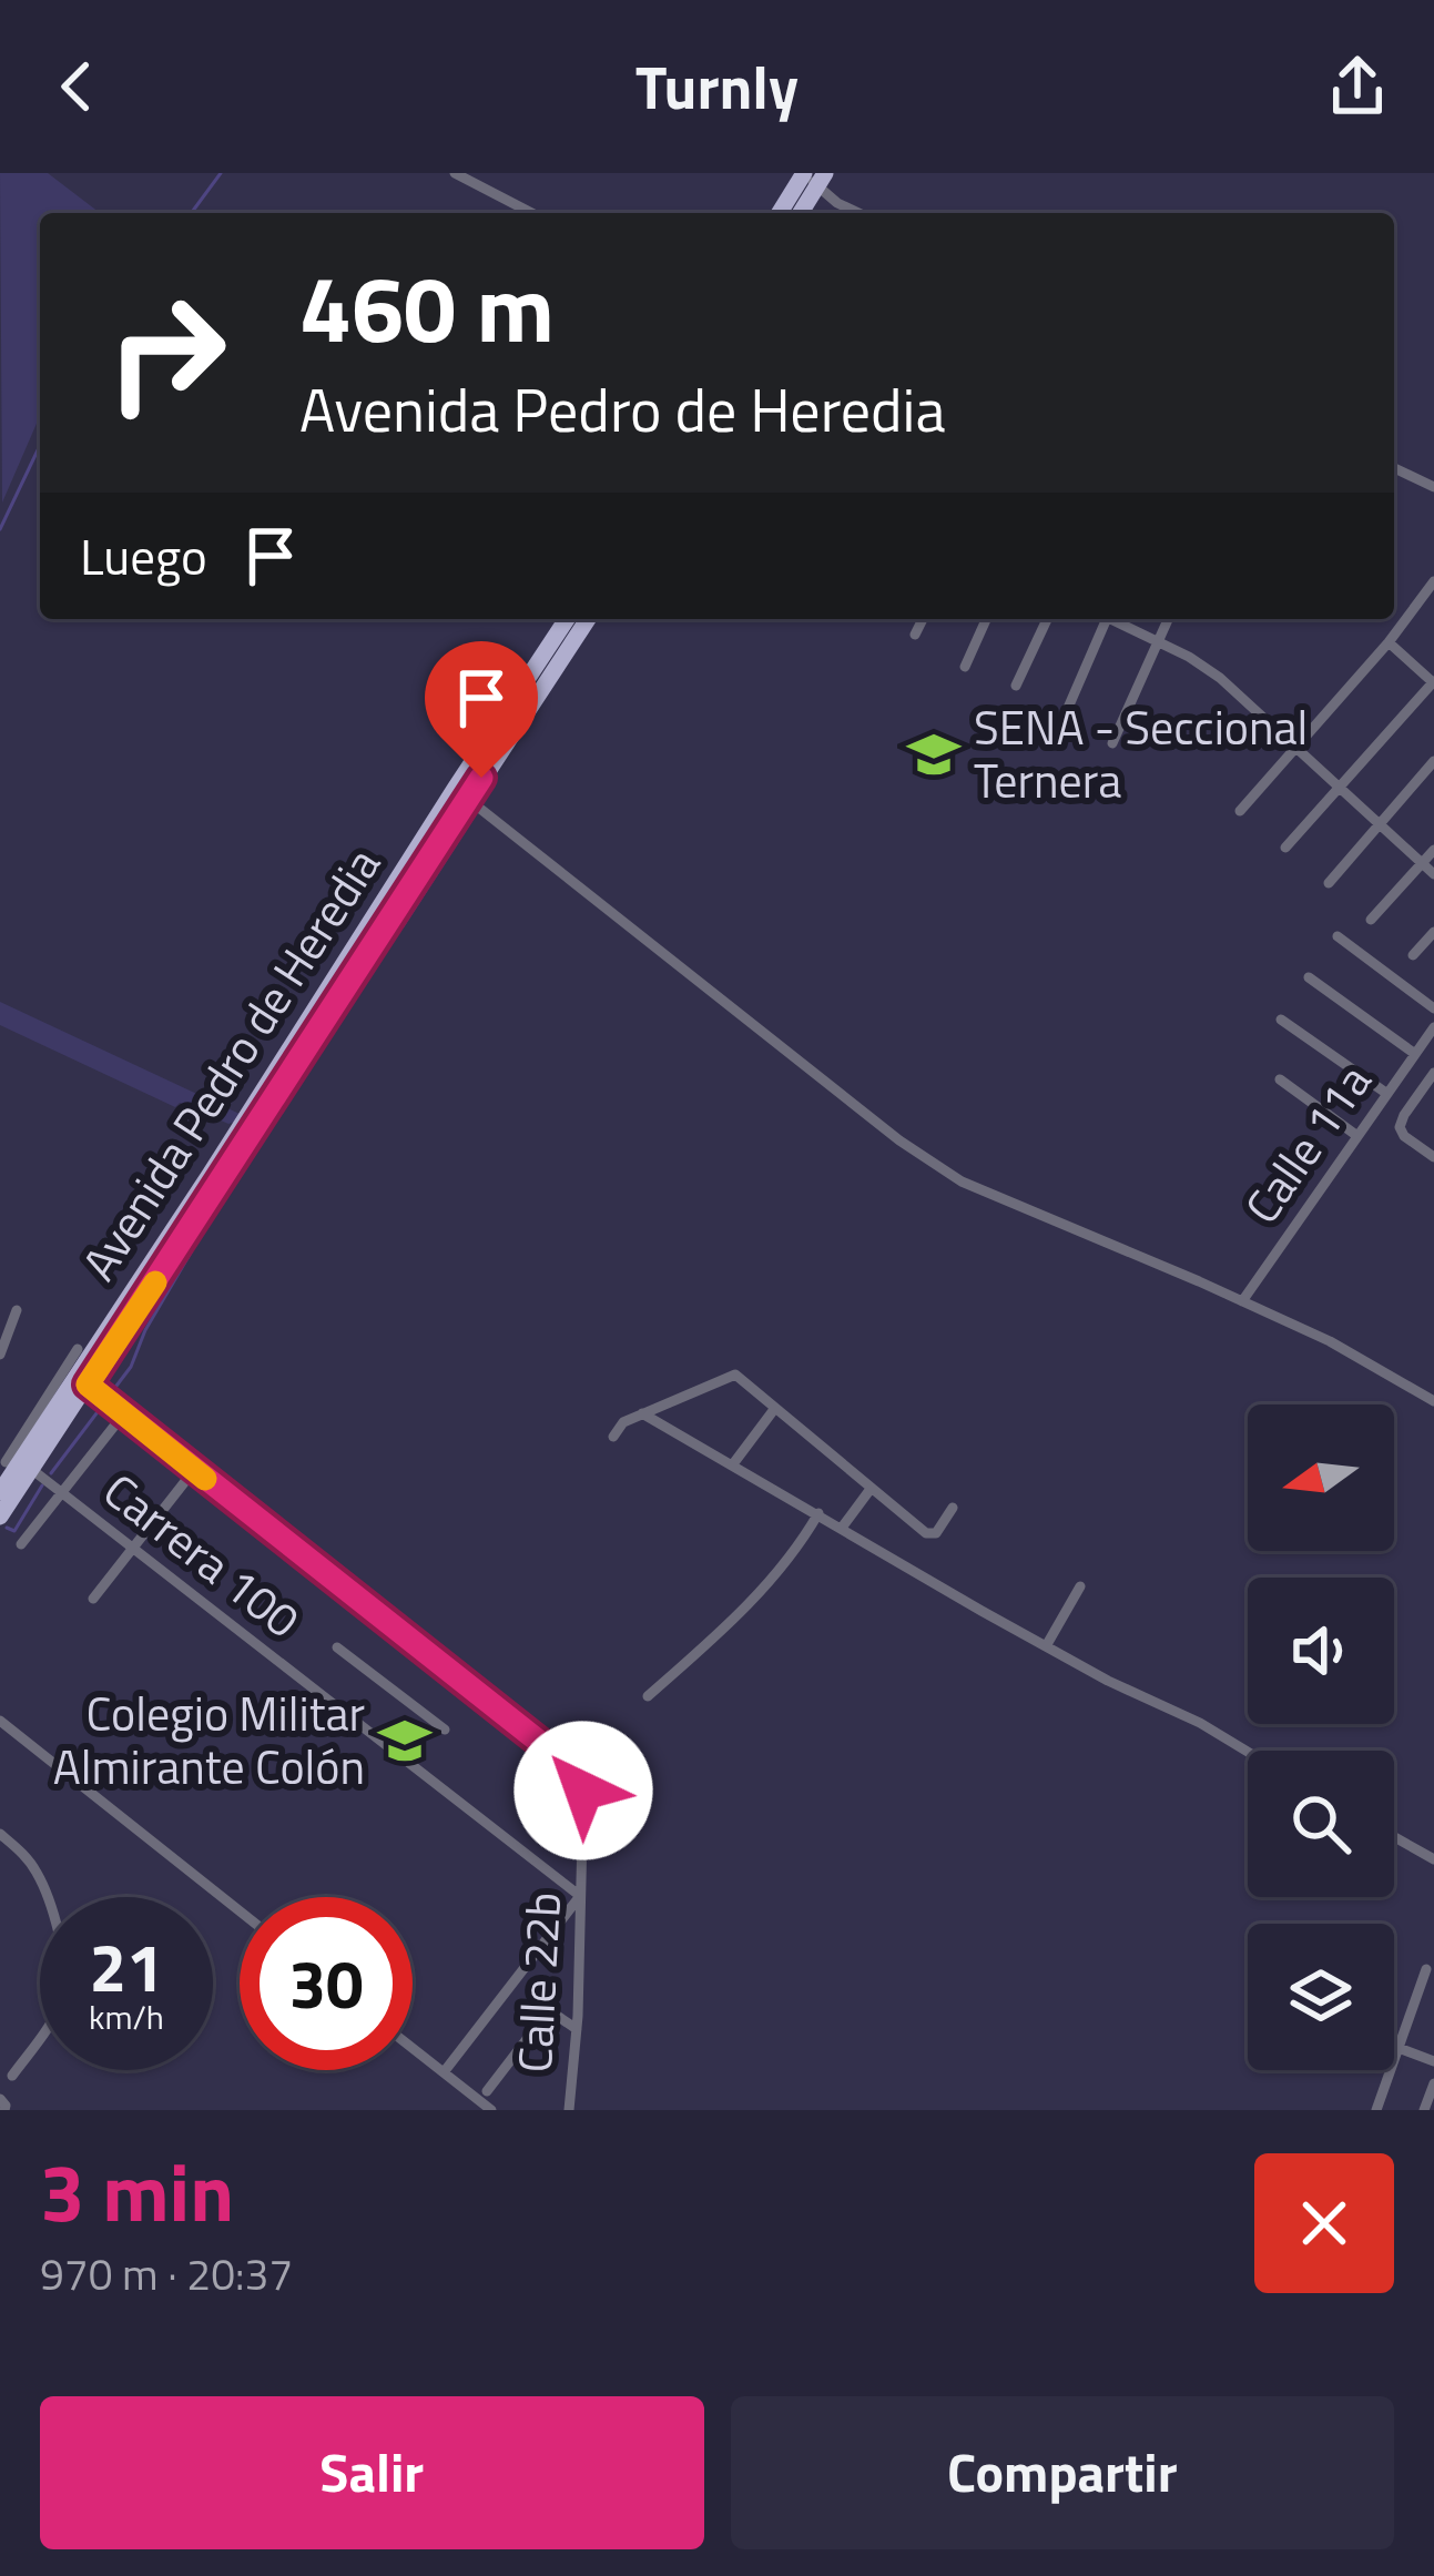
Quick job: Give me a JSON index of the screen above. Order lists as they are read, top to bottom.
{
  "streets": {
    "highway": ["Avenida Pedro de Heredia"],
    "street": ["Calle 11a", "Carrera 100", "Calle 22b"]
  },
  "crossings": [
    ["Avenida Pedro de Heredia", "Carrera 100"],
    ["Carrera 100", "Calle 22b"]
  ],
  "places": {
    "school or university": ["SENA - Seccional Ternera", "Colegio Militar Almirante Colón"]
  },
  "north": "left",
  "page": {
    "header": "Turnly",
    "turn": ["460 m", "Avenida Pedro de Heredia"],
    "then": "Luego",
    "speed": "21 km/h",
    "limit": "30",
    "heading": ["3 min", "970 m · 20:37"],
    "buttons": ["Salir", "Compartir"]
  }
}
